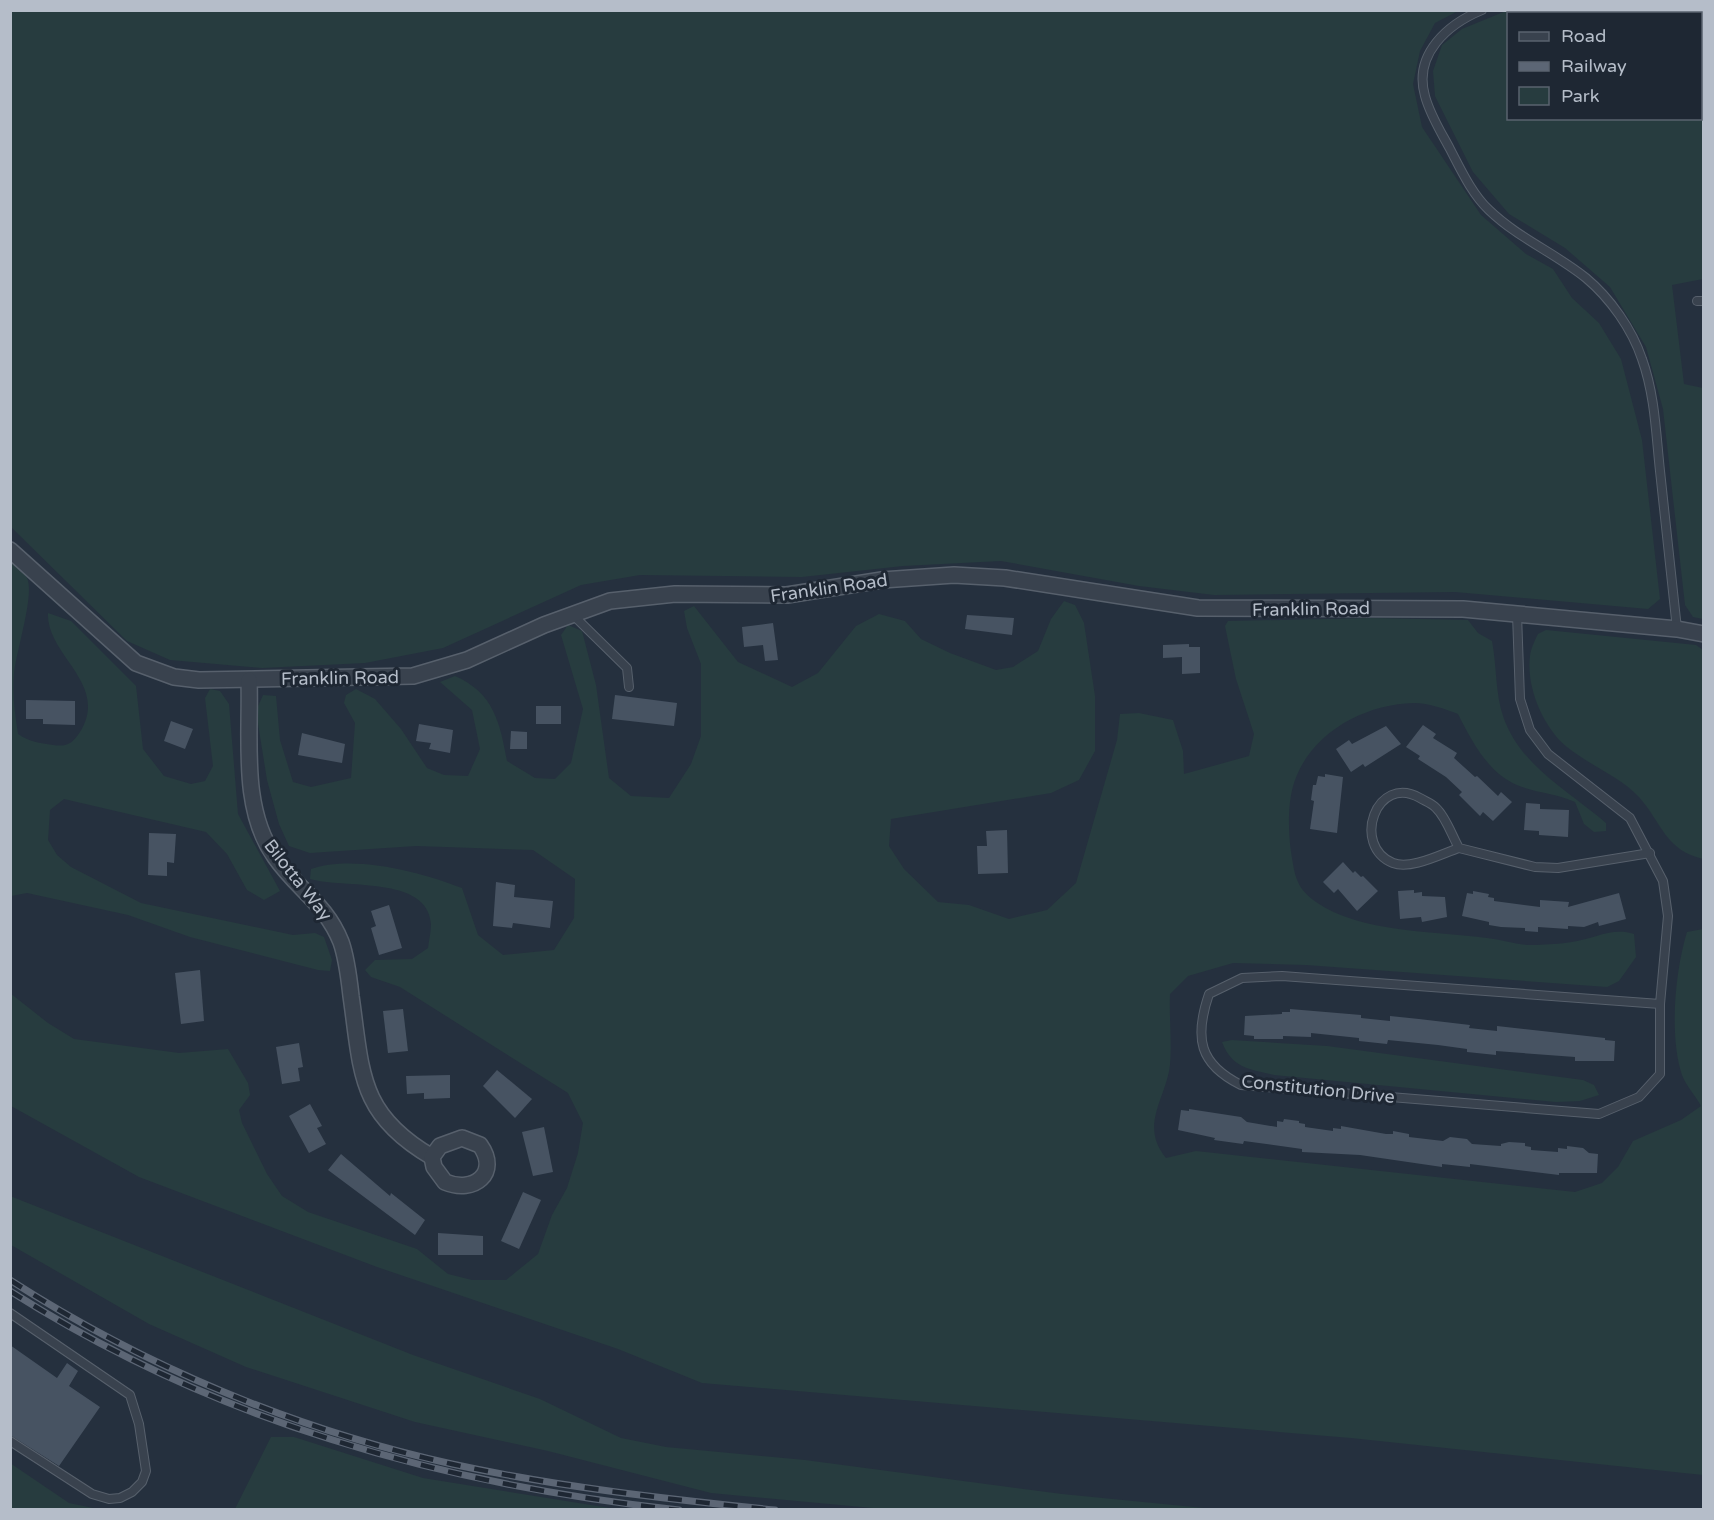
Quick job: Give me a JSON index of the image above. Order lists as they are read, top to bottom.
{
  "streets": {
    "street": ["Franklin Road", "Bilotta Way"],
    "lane": ["Constitution Drive"]
  },
  "crossings": [
    ["Franklin Road", "Bilotta Way"],
    ["Franklin Road", "Constitution Drive"]
  ],
  "legend": ["Road", "Railway", "Park"]
}
